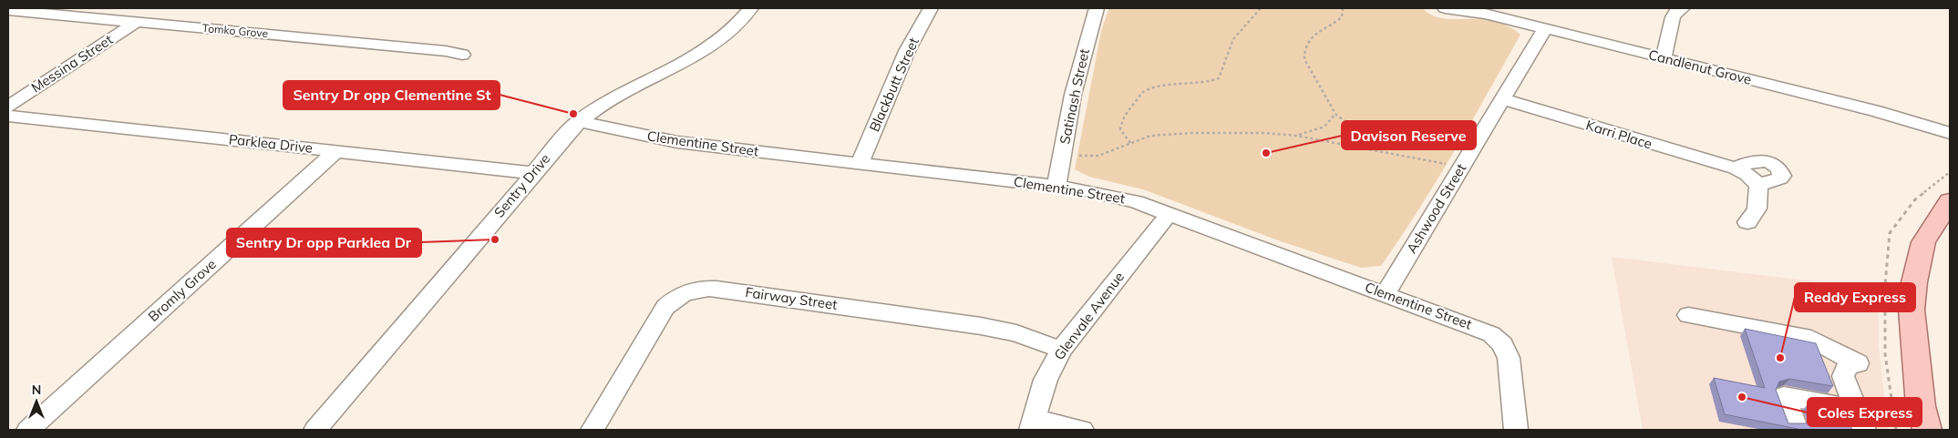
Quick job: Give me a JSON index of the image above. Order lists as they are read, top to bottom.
{
  "streets": {
    "street": [
      "Tomko Grove",
      "Messina Street",
      "Candlenut Grove",
      "Blackbutt Street",
      "Satinash Street",
      "Karri Place",
      "Parklea Drive",
      "Clementine Street",
      "Sentry Drive",
      "Ashwood Street",
      "Bromly Grove",
      "Fairway Street",
      "Glenvale Avenue"
    ]
  },
  "crossings": [
    ["Tomko Grove", "Messina Street"],
    ["Candlenut Grove", "Ashwood Street"],
    ["Blackbutt Street", "Clementine Street"],
    ["Satinash Street", "Clementine Street"],
    ["Karri Place", "Ashwood Street"],
    ["Parklea Drive", "Sentry Drive"],
    ["Parklea Drive", "Bromly Grove"],
    ["Clementine Street", "Sentry Drive"],
    ["Clementine Street", "Ashwood Street"],
    ["Clementine Street", "Glenvale Avenue"],
    ["Fairway Street", "Glenvale Avenue"]
  ],
  "places": [
    "Sentry Dr opp Clementine St",
    "Davison Reserve",
    "Sentry Dr opp Parklea Dr",
    "Reddy Express",
    "Coles Express"
  ],
  "north": "top"
}
